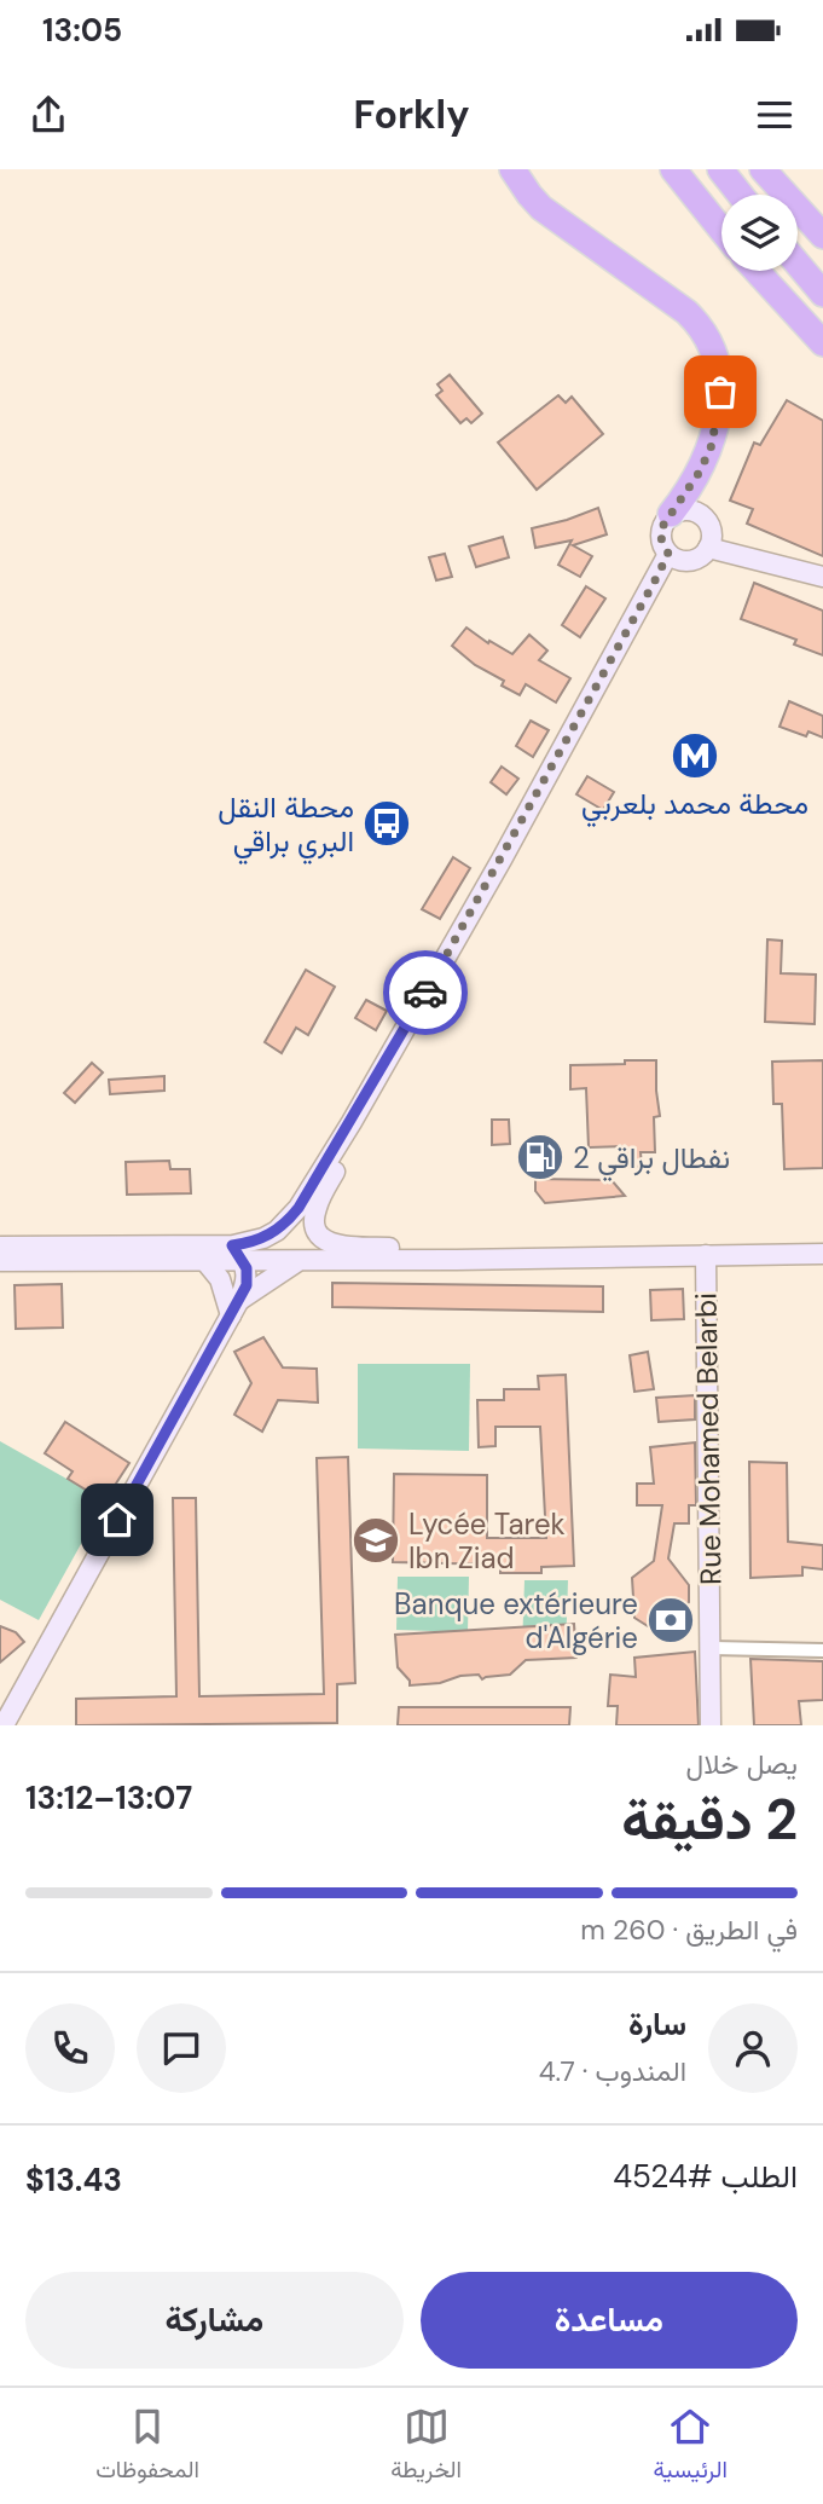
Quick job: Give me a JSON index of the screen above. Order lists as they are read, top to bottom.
{
  "streets": {
    "main road": ["Rue Mohamed Belarbi"]
  },
  "places": {
    "metro station": ["محطة محمد بلعربي"],
    "bus stop": ["محطة النقل البري براقي"],
    "fuel station": ["نفطال براقي 2"],
    "school or university": ["Lycée Tarek Ibn Ziad"],
    "bank": ["Banque extérieure d'Algérie"]
  },
  "page": {
    "status": "13:05",
    "header": "Forkly",
    "heading": ["2 دقيقة", "يصل خلال", "13:07–13:12"],
    "panel": [
      "سارة",
      "المندوب · 4.7",
      "الطلب #4524",
      "$13.43"
    ],
    "bar": "في الطريق · 260 m",
    "buttons": ["مساعدة", "مشاركة"],
    "tabs": ["الرئيسية", "الخريطة", "المحفوظات"]
  }
}
